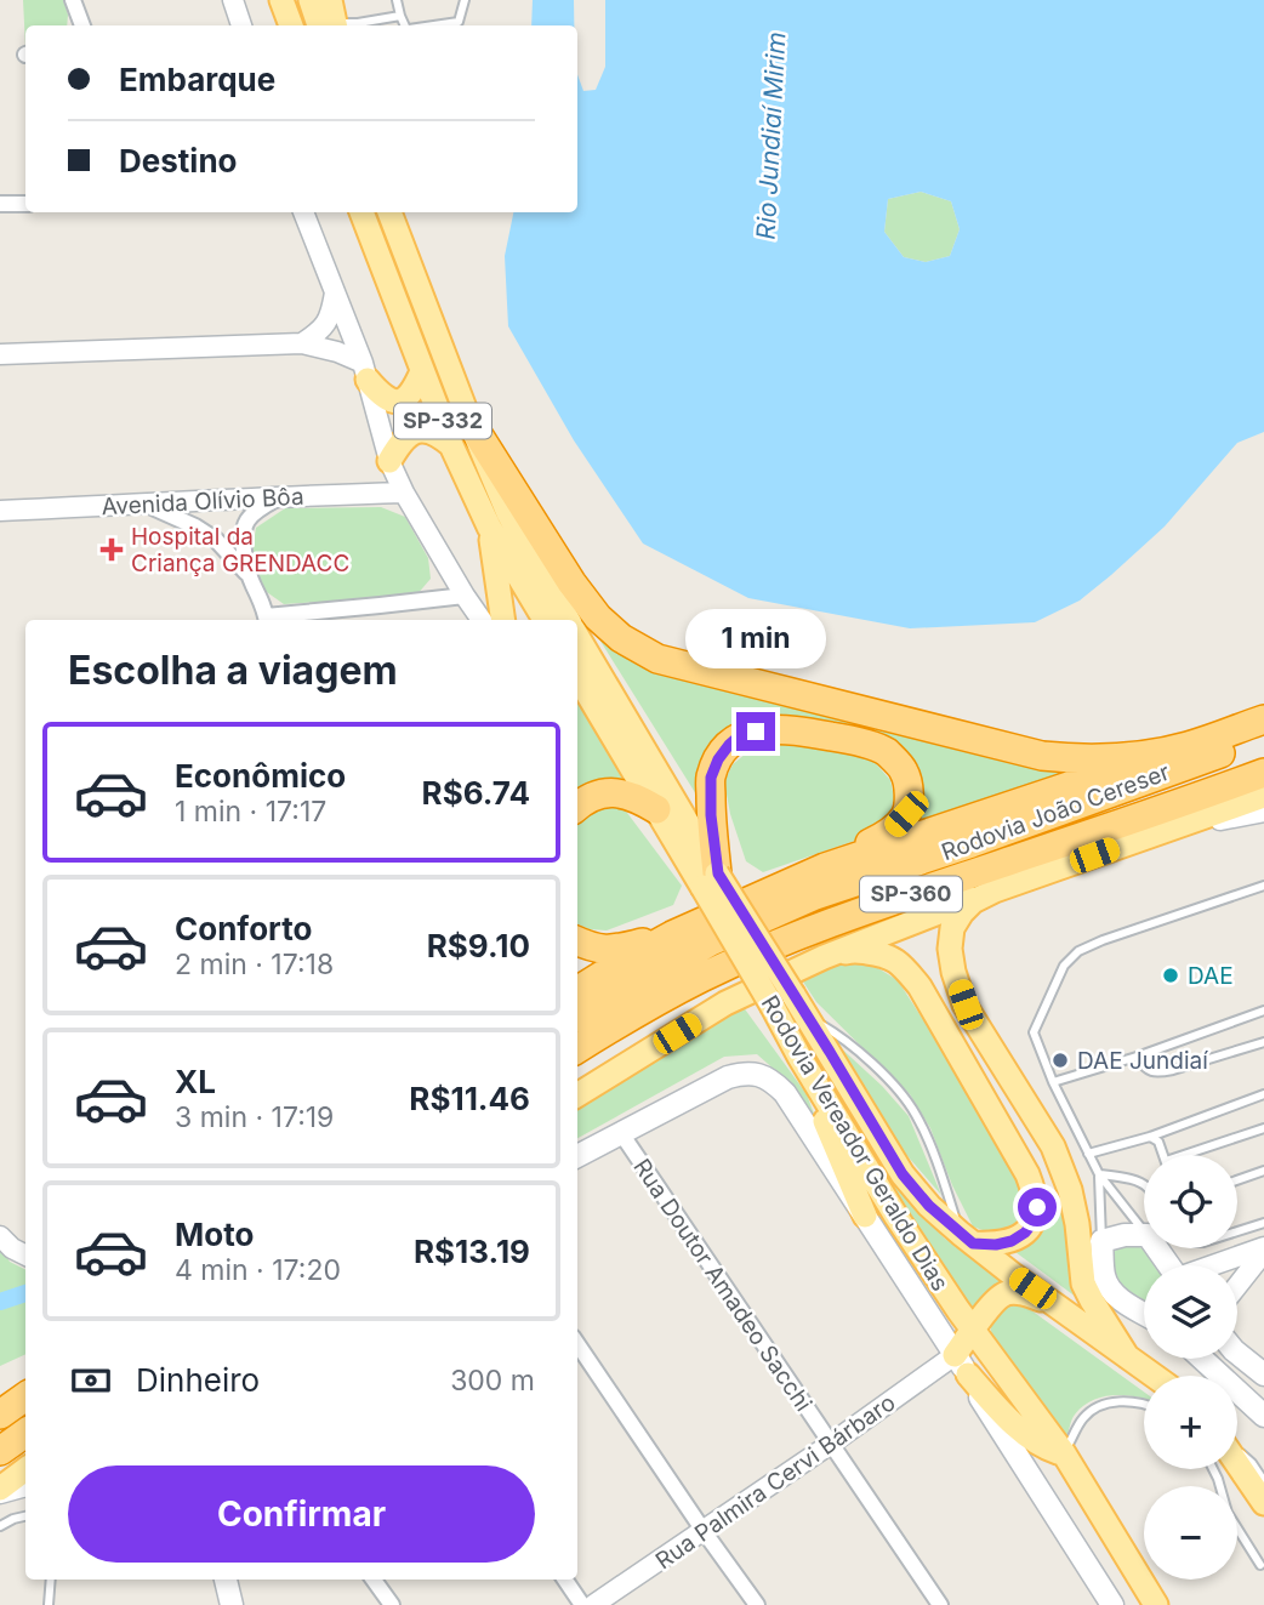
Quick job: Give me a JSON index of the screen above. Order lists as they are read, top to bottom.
{
  "streets": {
    "highway": ["Rodovia João Cereser", "SP-360"],
    "main road": ["SP-332", "Rodovia Vereador Geraldo Dias"],
    "street": ["Avenida Olívio Bôa", "Rua Doutor Amadeo Sacchi", "Rua Palmira Cervi Bárbaro"]
  },
  "crossings": [
    ["Rua Doutor Amadeo Sacchi", "Rua Palmira Cervi Bárbaro"]
  ],
  "water": ["Rio Jundiaí Mirim"],
  "places": {
    "health": ["Hospital da Criança GRENDACC"],
    "other": ["DAE", "DAE Jundiaí"]
  },
  "page": {
    "banner": ["Embarque", "Destino"],
    "bubble": "1 min",
    "heading": "Escolha a viagem",
    "list": [
      {
        "name": "Econômico",
        "note": "1 min · 17:17",
        "value": "R$6.74"
      },
      {
        "name": "Conforto",
        "note": "2 min · 17:18",
        "value": "R$9.10"
      },
      {
        "name": "XL",
        "note": "3 min · 17:19",
        "value": "R$11.46"
      },
      {
        "name": "Moto",
        "note": "4 min · 17:20",
        "value": "R$13.19"
      }
    ],
    "map_buttons": ["+", "−"],
    "pay": ["Dinheiro", "300 m"],
    "buttons": "Confirmar"
  }
}
